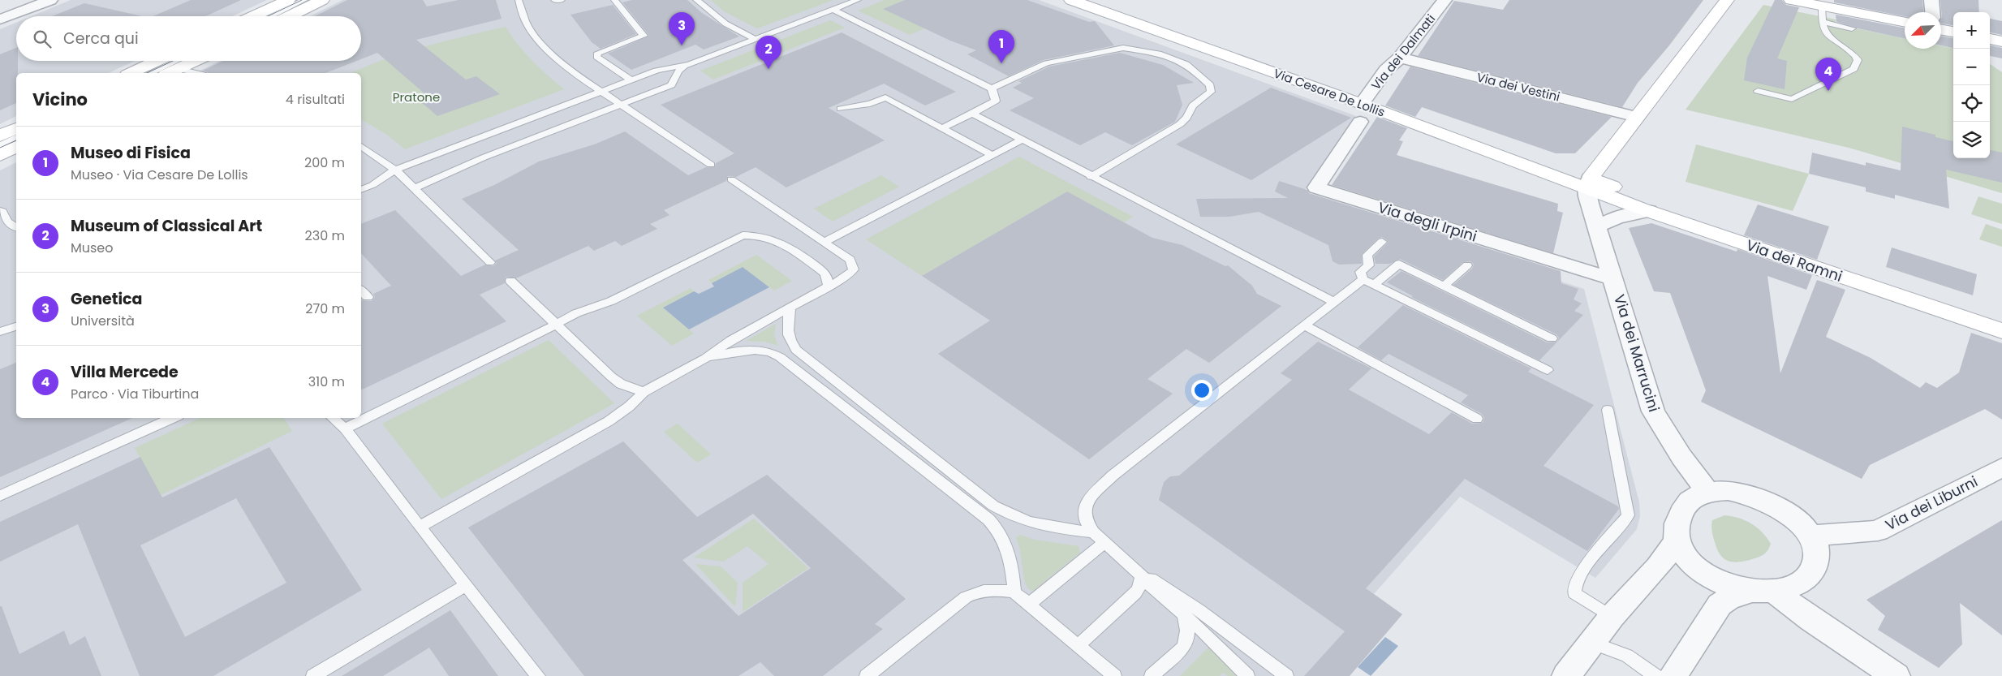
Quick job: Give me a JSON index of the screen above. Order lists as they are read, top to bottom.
{
  "streets": {
    "main road": ["Via Cesare De Lollis", "Via dei Ramni"],
    "street": [
      "Via dei Dalmati",
      "Via dei Vestini",
      "Via degli Irpini",
      "Via dei Marrucini",
      "Via dei Liburni"
    ]
  },
  "crossings": [
    ["Via dei Dalmati", "Via dei Vestini"],
    ["Via dei Dalmati", "Via Cesare De Lollis"],
    ["Via Cesare De Lollis", "Via dei Ramni"],
    ["Via Cesare De Lollis", "Via dei Marrucini"],
    ["Via degli Irpini", "Via dei Marrucini"],
    ["Via dei Ramni", "Via dei Marrucini"],
    ["Via dei Marrucini", "Via dei Liburni"]
  ],
  "parks": ["Pratone"],
  "north": "bottom left",
  "page": {
    "map_buttons": ["+", "−"],
    "pins": [
      "3",
      "1",
      "2",
      "4"
    ],
    "search": "Cerca qui",
    "heading": ["Vicino", "4 risultati"],
    "list": [
      {
        "mark": "1",
        "name": "Museo di Fisica",
        "note": "Museo · Via Cesare De Lollis",
        "value": "200 m"
      },
      {
        "mark": "2",
        "name": "Museum of Classical Art",
        "note": "Museo",
        "value": "230 m"
      },
      {
        "mark": "3",
        "name": "Genetica",
        "note": "Università",
        "value": "270 m"
      },
      {
        "mark": "4",
        "name": "Villa Mercede",
        "note": "Parco · Via Tiburtina",
        "value": "310 m"
      }
    ]
  }
}
